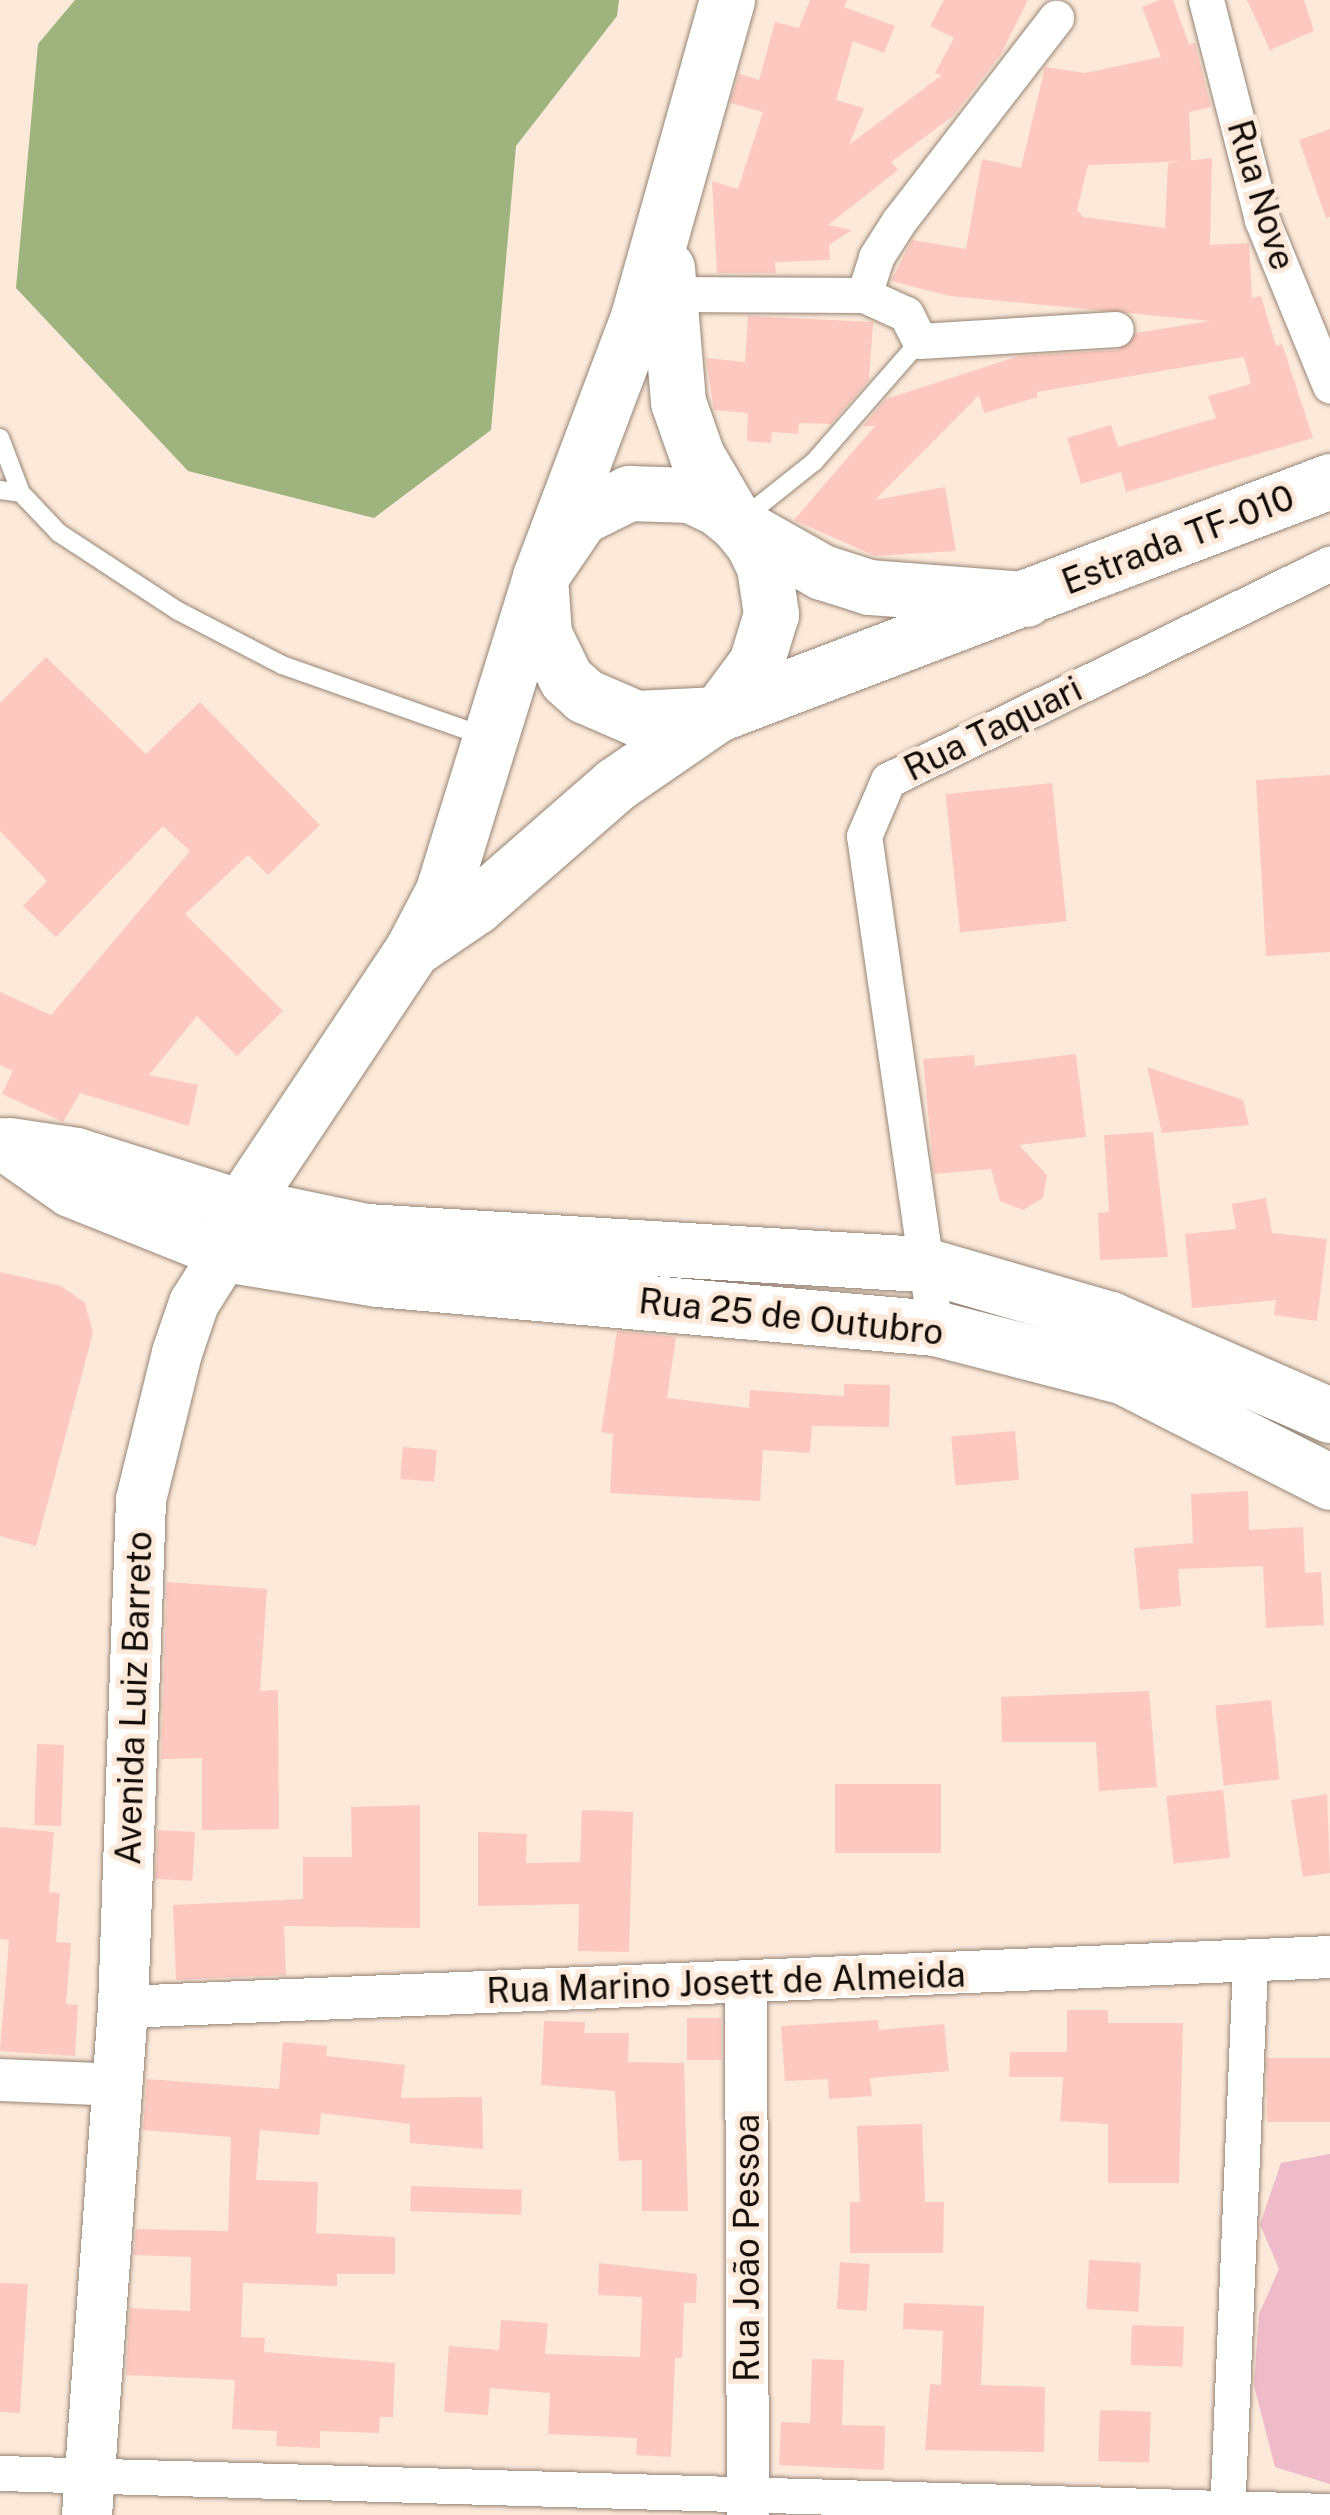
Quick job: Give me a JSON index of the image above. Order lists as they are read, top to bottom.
{
  "streets": {
    "main road": ["Estrada TF-010", "Rua 25 de Outubro", "Avenida Luiz Barreto"],
    "street": [
      "Rua Nove",
      "Rua Taquari",
      "Rua Marino Josett de Almeida",
      "Rua João Pessoa"
    ]
  },
  "crossings": [
    ["Rua Taquari", "Rua 25 de Outubro"],
    ["Rua 25 de Outubro", "Avenida Luiz Barreto"],
    ["Avenida Luiz Barreto", "Rua Marino Josett de Almeida"],
    ["Rua Marino Josett de Almeida", "Rua João Pessoa"]
  ]
}
